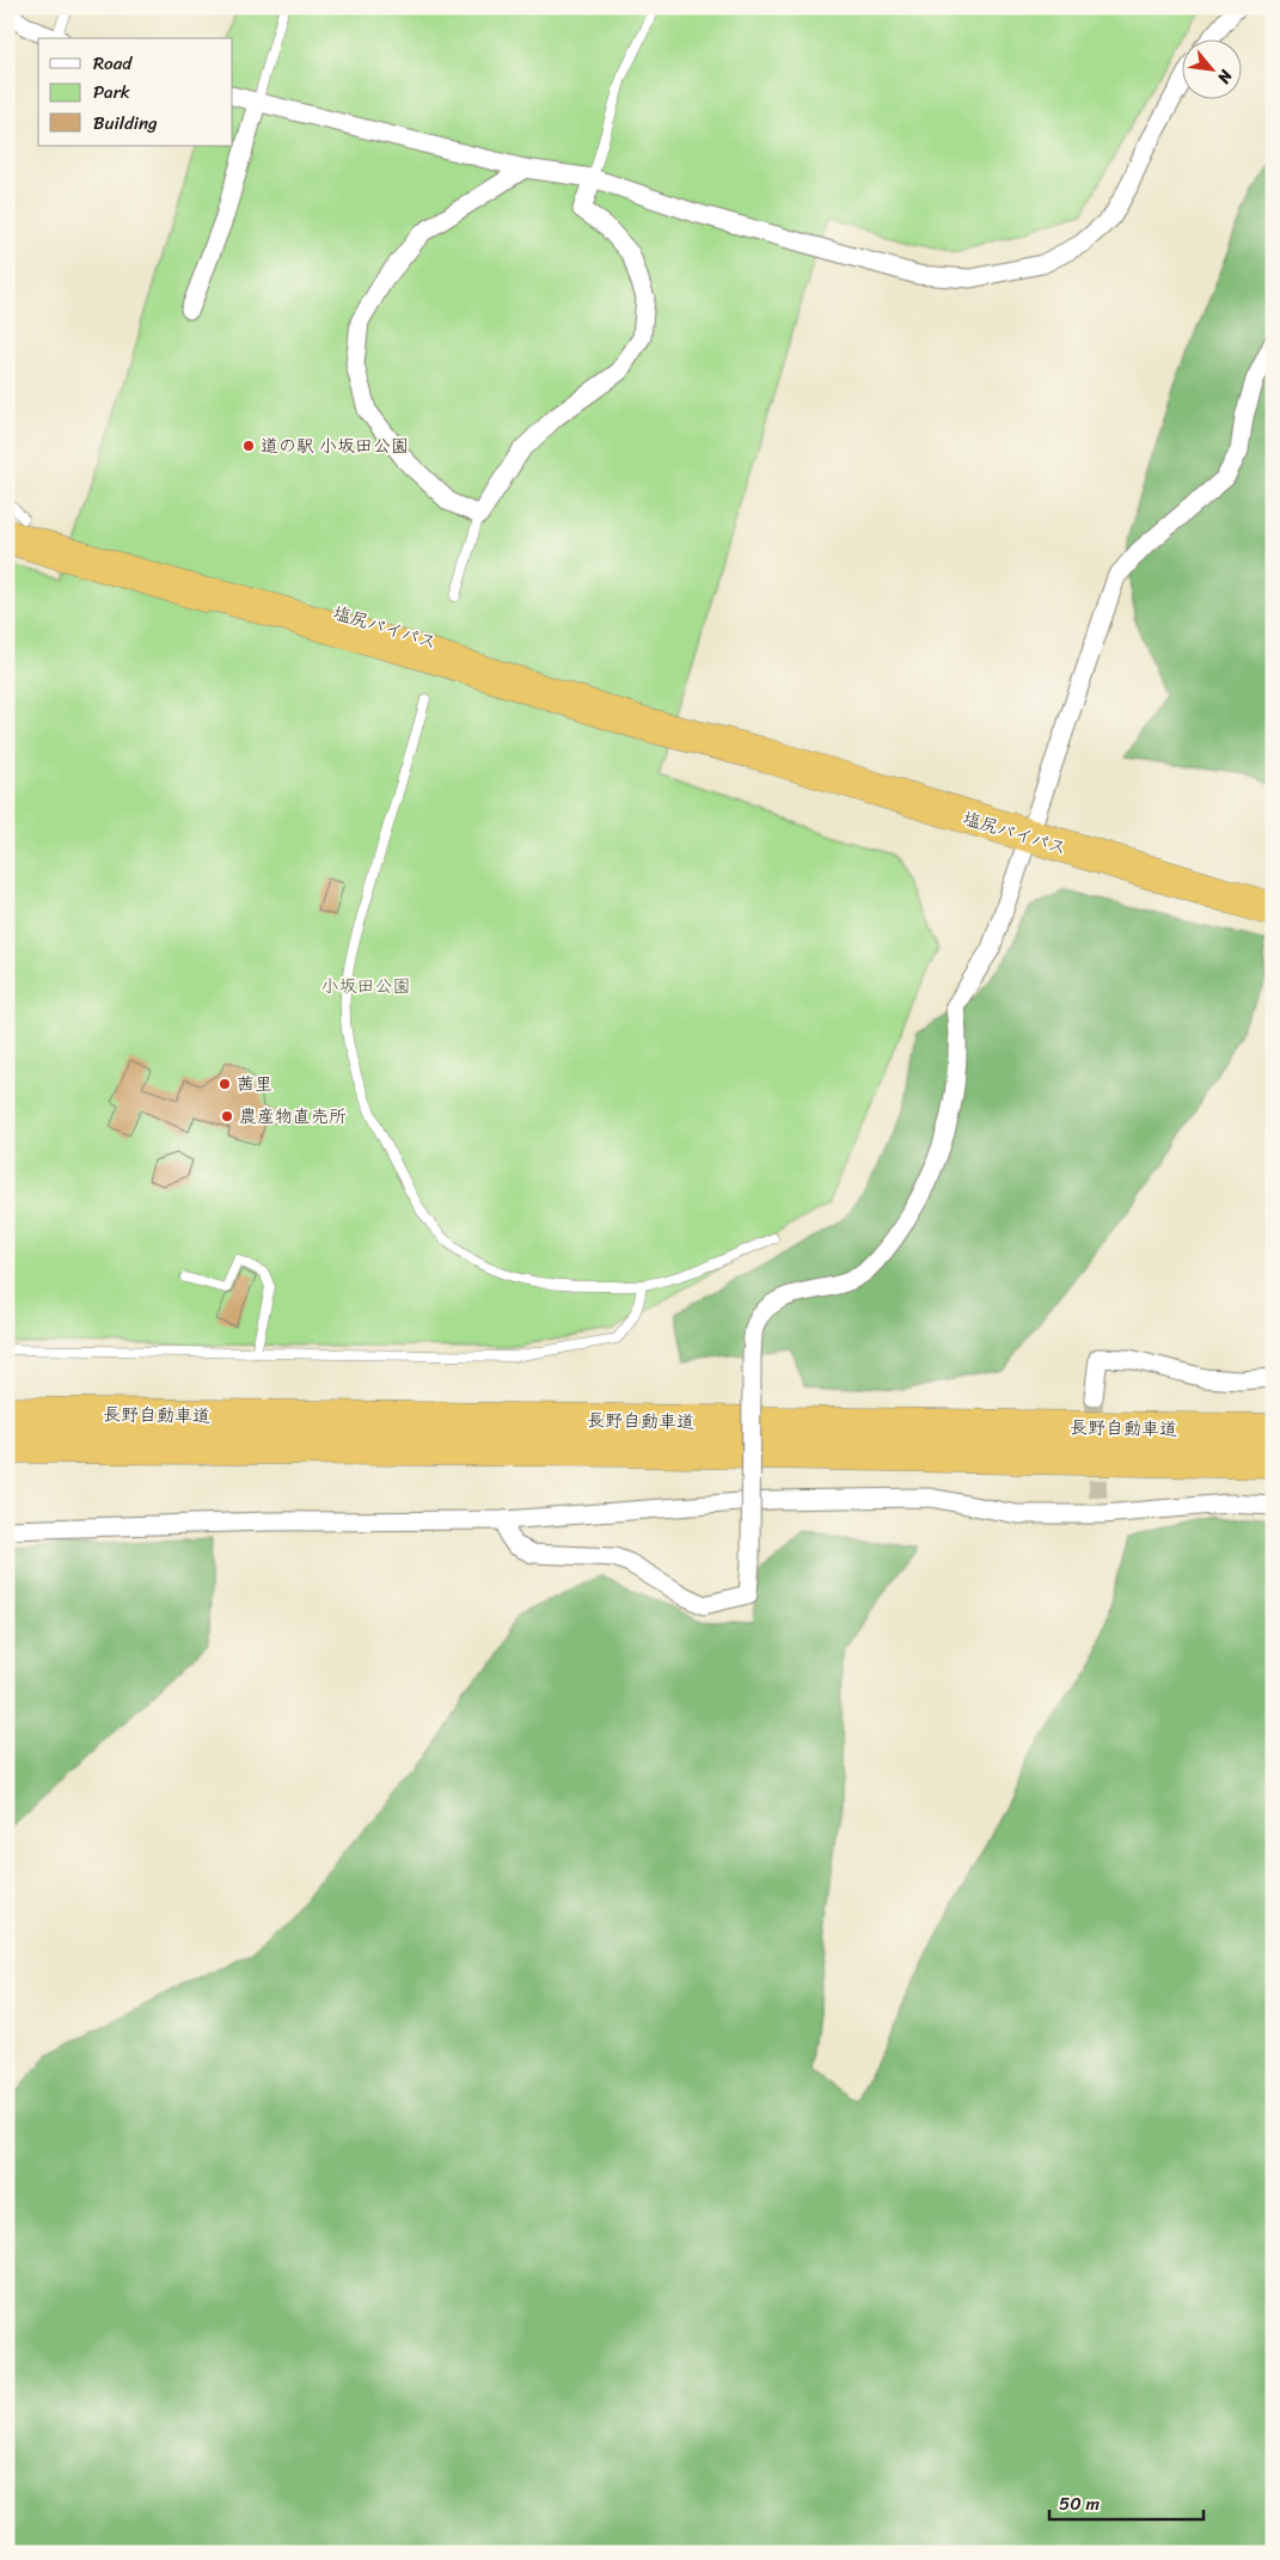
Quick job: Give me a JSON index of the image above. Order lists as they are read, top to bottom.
{
  "streets": {
    "highway": ["塩尻バイパス", "長野自動車道"]
  },
  "parks": ["小坂田公園"],
  "places": ["道の駅 小坂田公園", "茜里", "農産物直売所"],
  "legend": ["Road", "Park", "Building"],
  "scale_bar": "50 m",
  "north": "bottom right"
}
